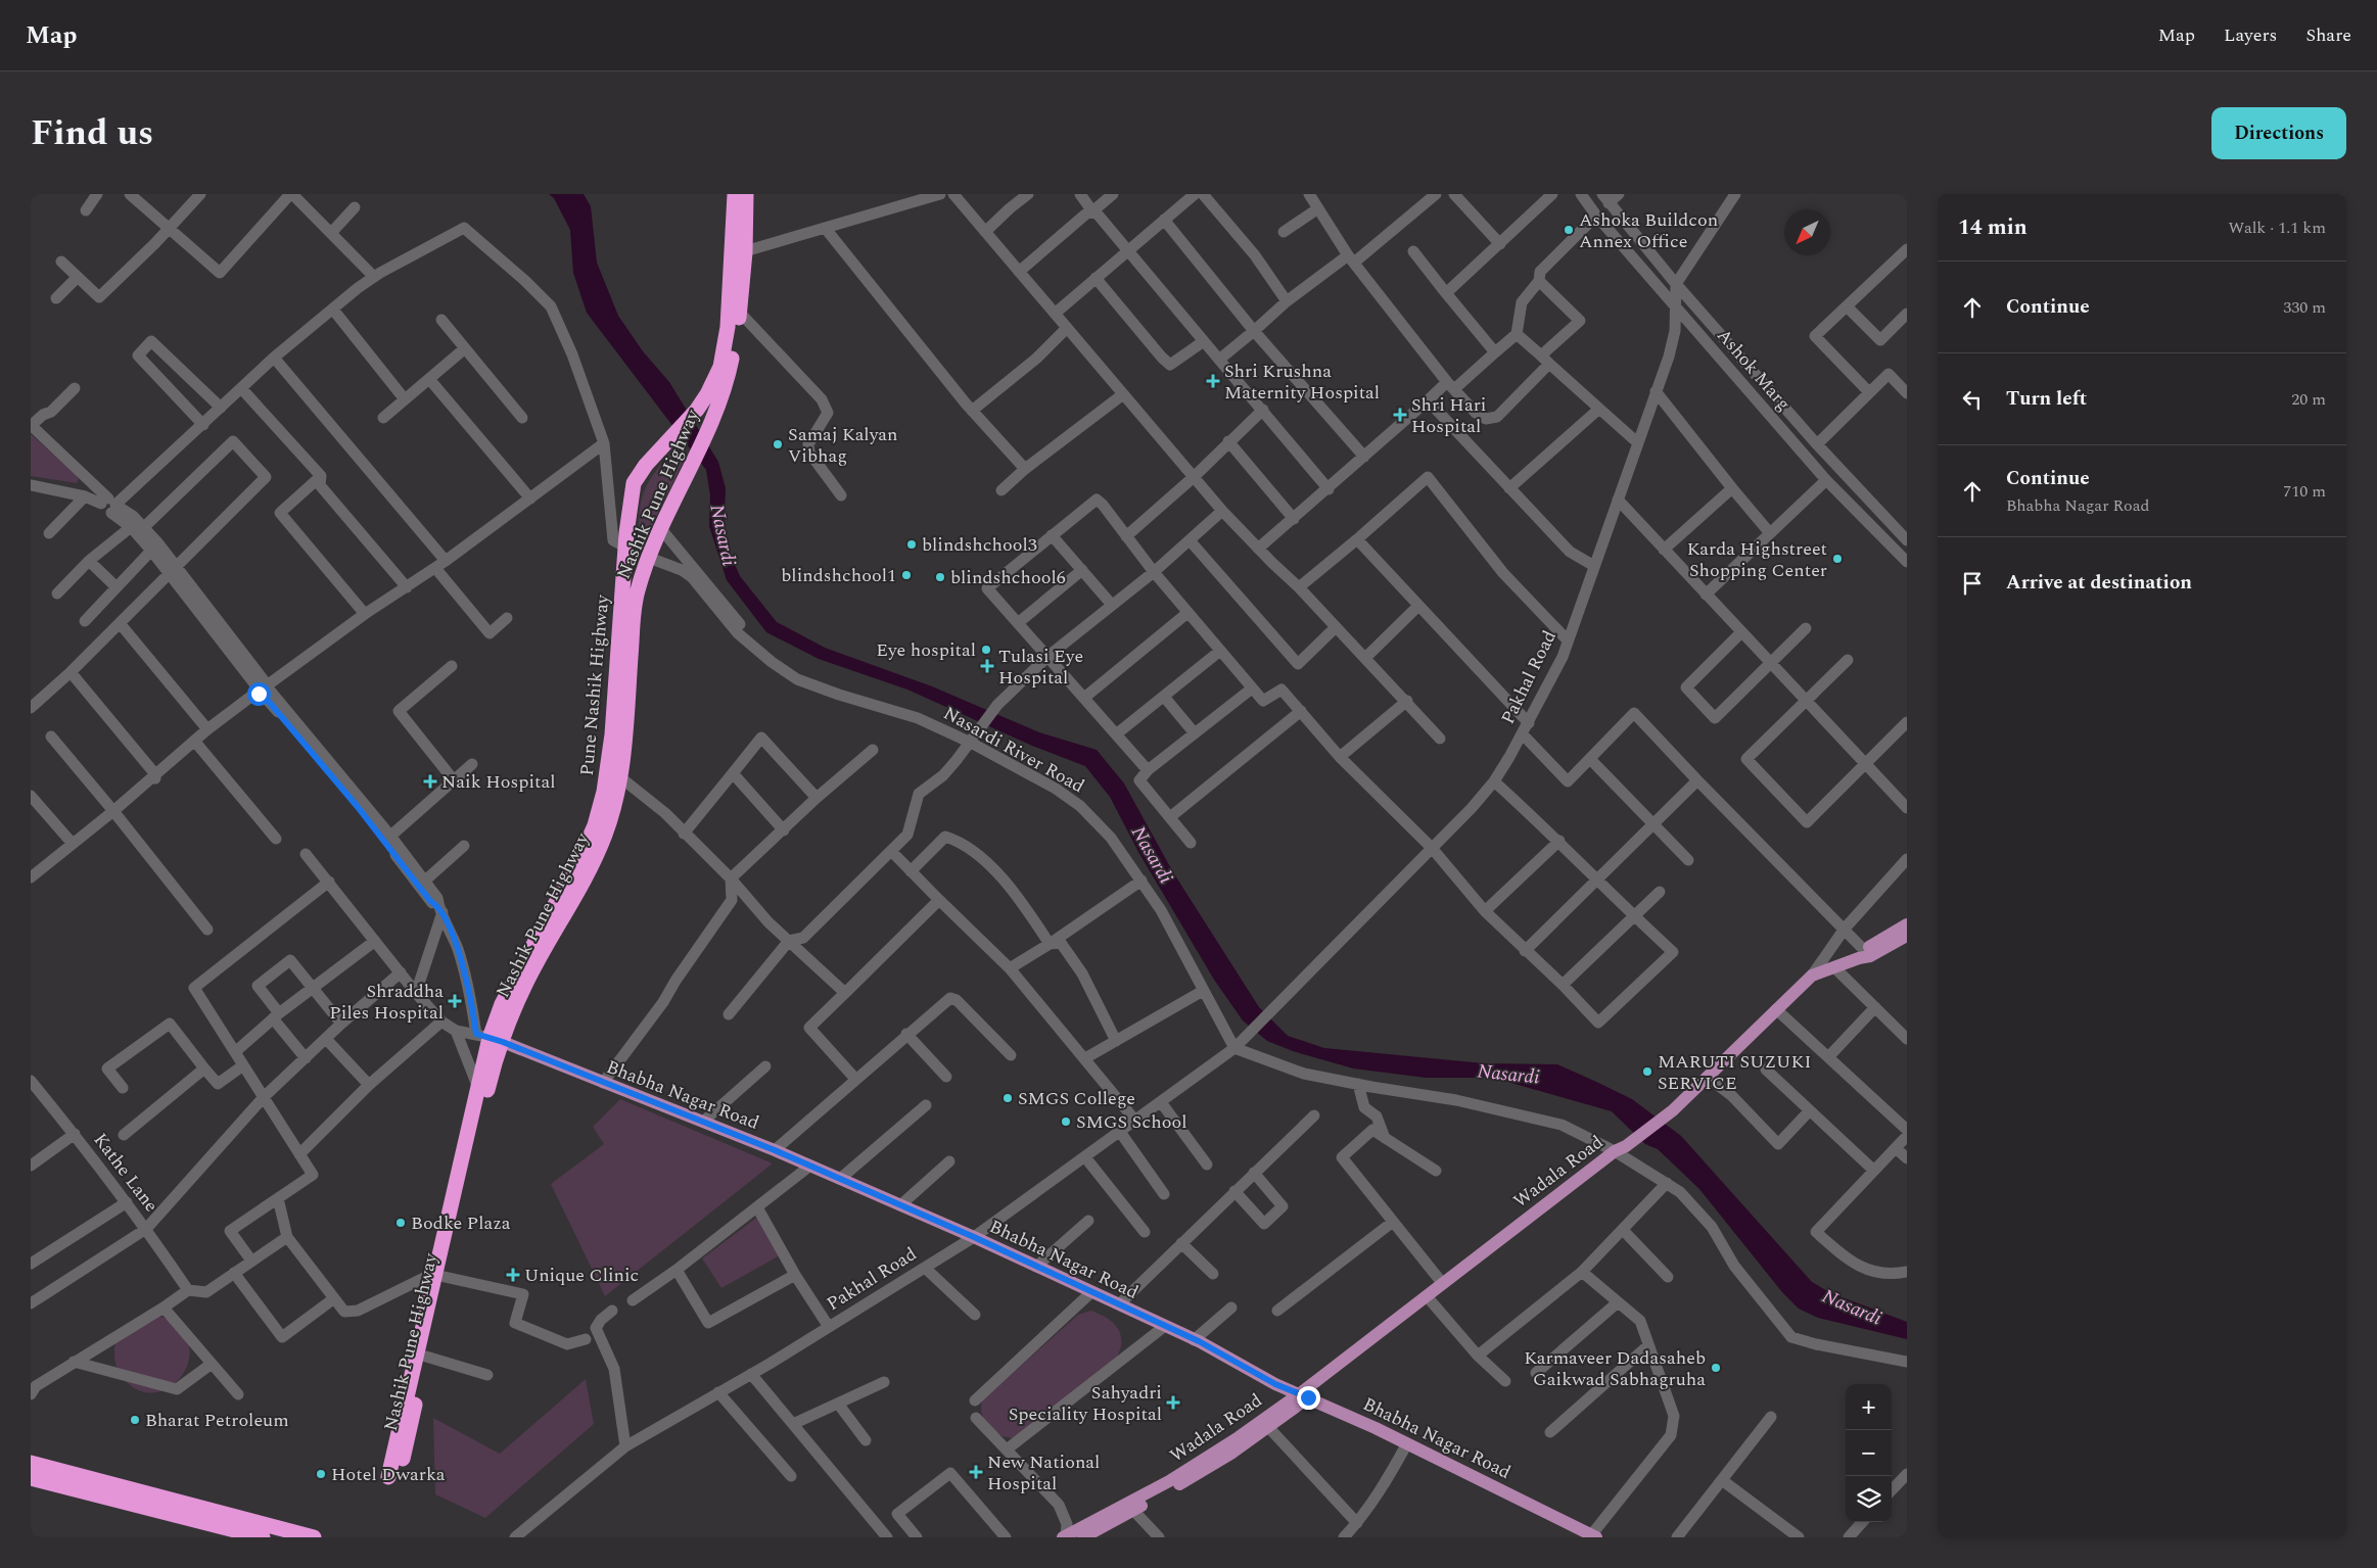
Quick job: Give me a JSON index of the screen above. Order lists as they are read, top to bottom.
{
  "streets": {
    "highway": ["Nashik Pune Highway", "Pune Nashik Highway"],
    "main road": ["Bhabha Nagar Road", "Wadala Road"],
    "street": [
      "Ashok Marg",
      "Pakhal Road",
      "Nasardi River Road",
      "Kathe Lane"
    ]
  },
  "crossings": [
    ["Ashok Marg", "Pakhal Road"],
    ["Nashik Pune Highway", "Pune Nashik Highway"],
    ["Nashik Pune Highway", "Nasardi River Road"],
    ["Nashik Pune Highway", "Bhabha Nagar Road"],
    ["Pakhal Road", "Nasardi River Road"],
    ["Pakhal Road", "Bhabha Nagar Road"],
    ["Bhabha Nagar Road", "Wadala Road"]
  ],
  "water": ["Nasardi"],
  "places": {
    "other": [
      "Ashoka Buildcon Annex Office",
      "Samaj Kalyan Vibhag",
      "blindshchool3",
      "Karda Highstreet Shopping Center",
      "blindshchool1",
      "blindshchool6",
      "Eye hospital",
      "MARUTI SUZUKI SERVICE",
      "SMGS College",
      "SMGS School",
      "Bodke Plaza",
      "Karmaveer Dadasaheb Gaikwad Sabhagruha",
      "Bharat Petroleum",
      "Hotel Dwarka"
    ],
    "health": [
      "Shri Krushna Maternity Hospital",
      "Shri Hari Hospital",
      "Tulasi Eye Hospital",
      "Naik Hospital",
      "Shraddha Piles Hospital",
      "Unique Clinic",
      "Sahyadri Speciality Hospital",
      "New National Hospital"
    ]
  },
  "north": "bottom left",
  "page": {
    "header": "Map",
    "nav": ["Map", "Layers", "Share"],
    "title": "Find us",
    "buttons": "Directions",
    "heading": ["14 min", "Walk · 1.1 km"],
    "list": [
      ["Continue", "330 m"],
      ["Turn left", "20 m"],
      ["Continue", "Bhabha Nagar Road", "710 m"],
      "Arrive at destination"
    ],
    "map_buttons": ["+", "−"]
  }
}
